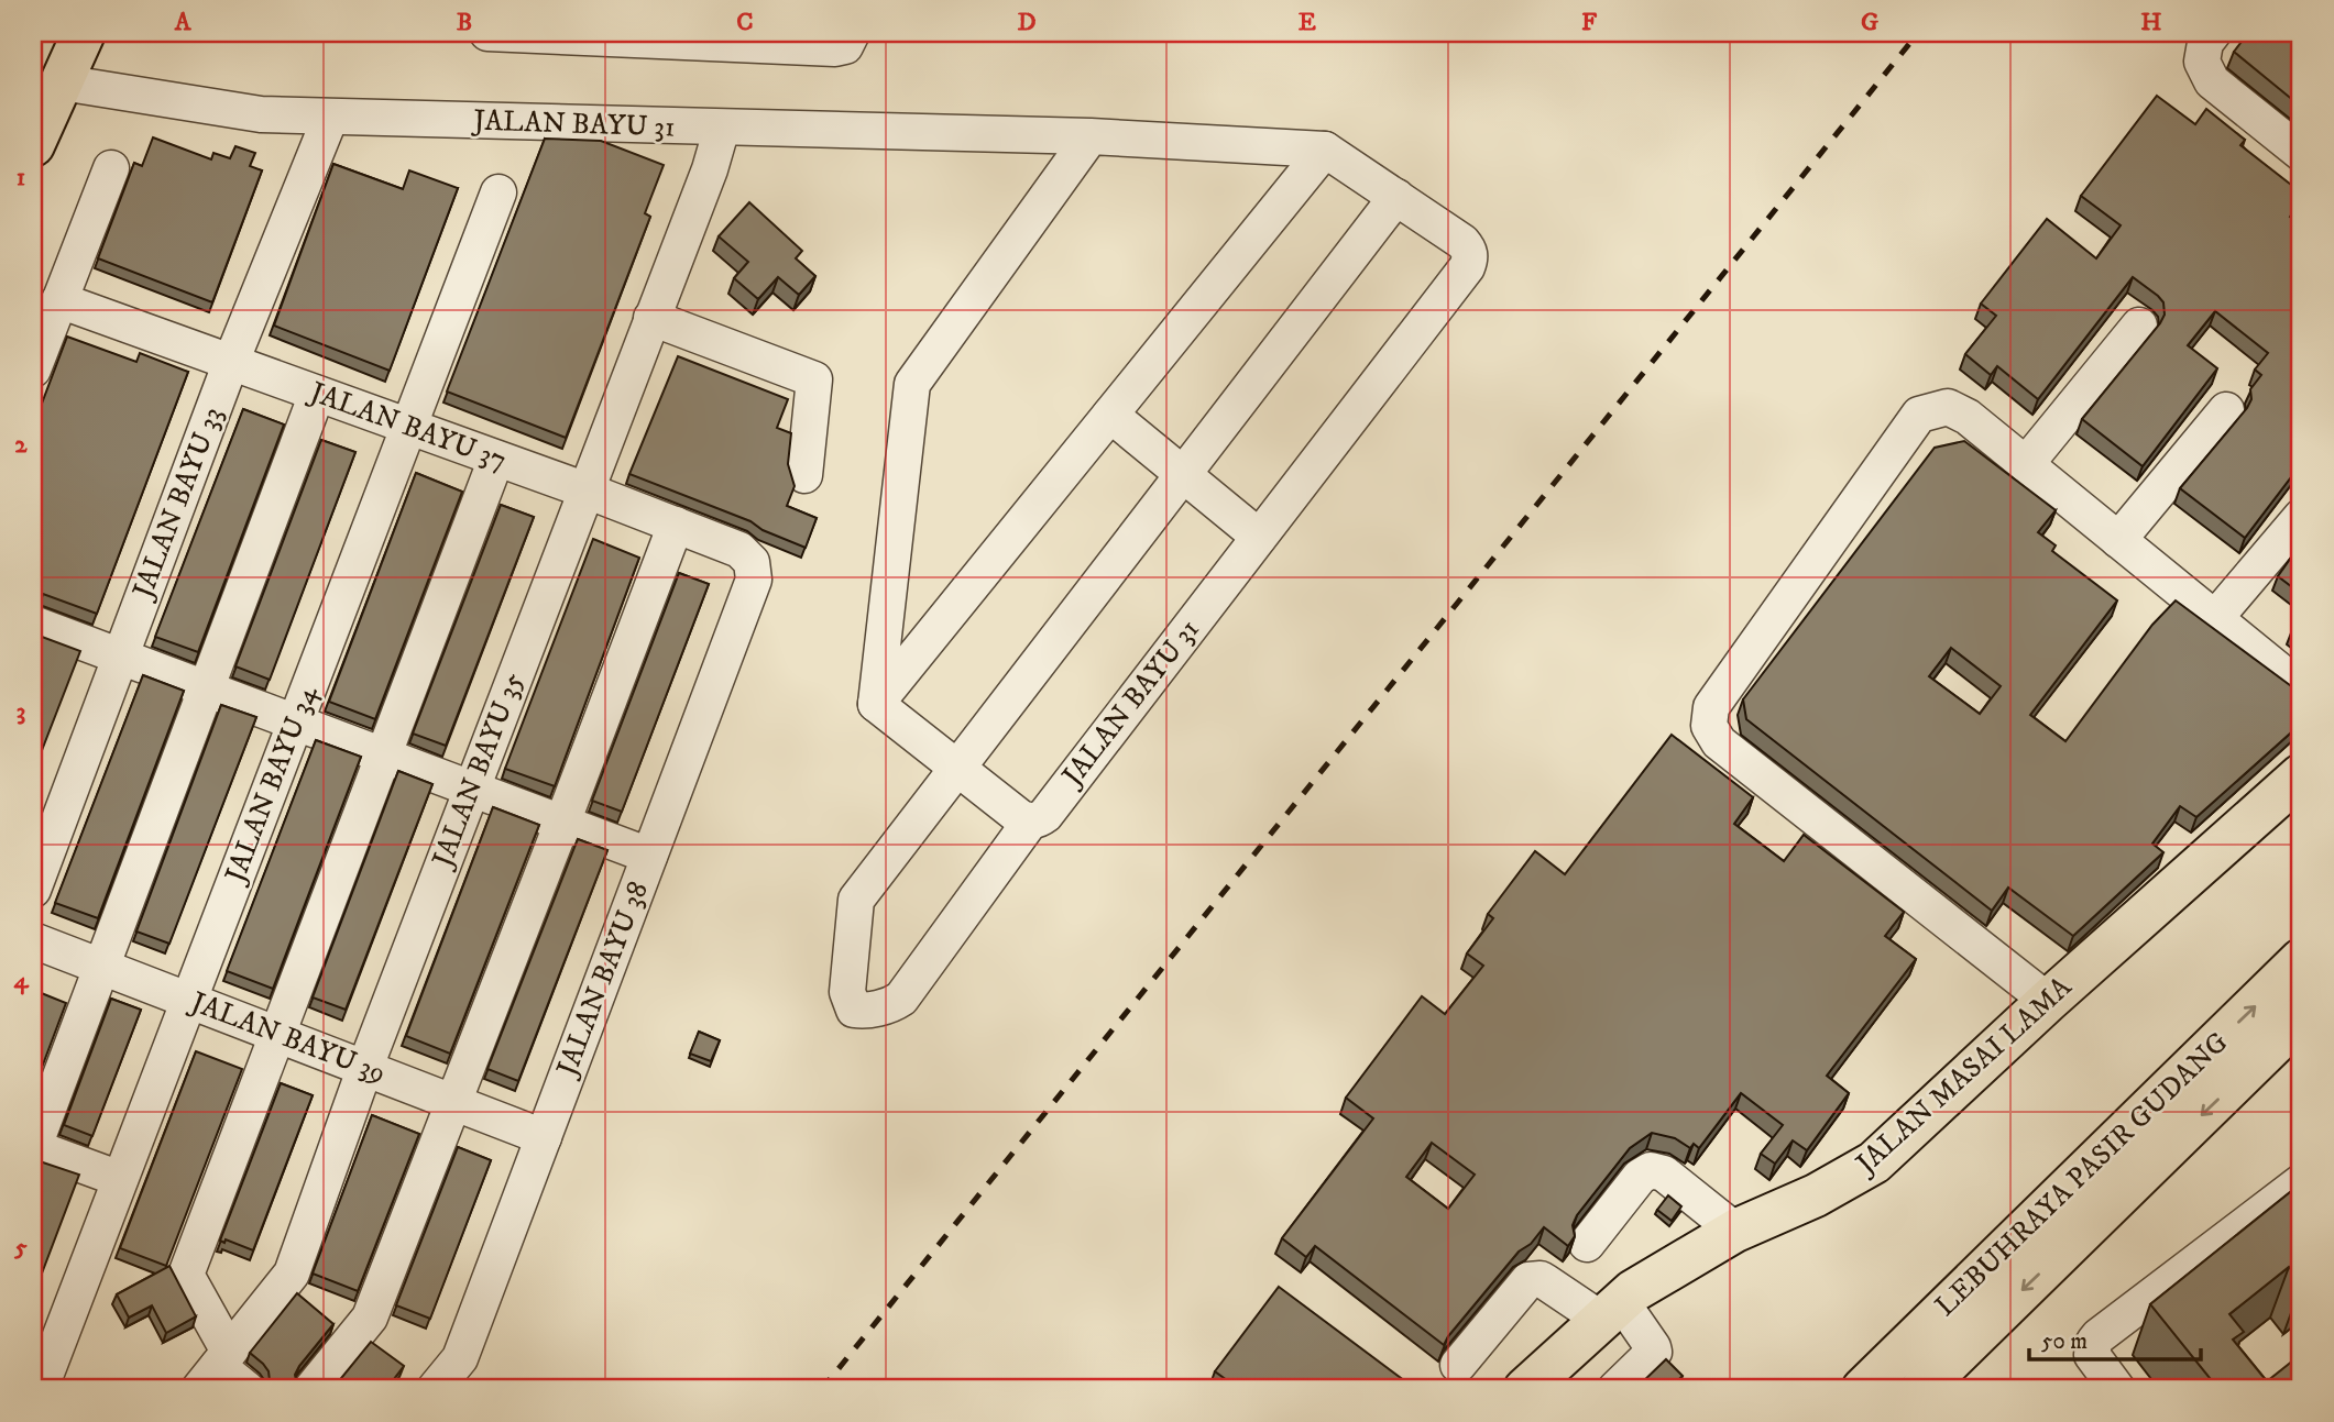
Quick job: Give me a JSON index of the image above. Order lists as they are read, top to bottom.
{
  "streets": {
    "main road": ["JALAN MASAI LAMA", "LEBUHRAYA PASIR GUDANG"],
    "street": [
      "JALAN BAYU 31",
      "JALAN BAYU 37",
      "JALAN BAYU 33",
      "JALAN BAYU 35",
      "JALAN BAYU 34",
      "JALAN BAYU 38",
      "JALAN BAYU 39"
    ]
  },
  "crossings": [
    ["JALAN BAYU 31", "JALAN BAYU 33"],
    ["JALAN BAYU 31", "JALAN BAYU 35"],
    ["JALAN BAYU 37", "JALAN BAYU 33"],
    ["JALAN BAYU 37", "JALAN BAYU 35"],
    ["JALAN BAYU 37", "JALAN BAYU 34"],
    ["JALAN BAYU 37", "JALAN BAYU 38"],
    ["JALAN BAYU 35", "JALAN BAYU 39"],
    ["JALAN BAYU 34", "JALAN BAYU 39"],
    ["JALAN BAYU 38", "JALAN BAYU 39"]
  ],
  "scale_bar": "50 m",
  "grid": {
    "columns": [
      "A",
      "B",
      "C",
      "D",
      "E",
      "F",
      "G",
      "H"
    ],
    "rows": [
      "1",
      "2",
      "3",
      "4",
      "5"
    ]
  }
}
